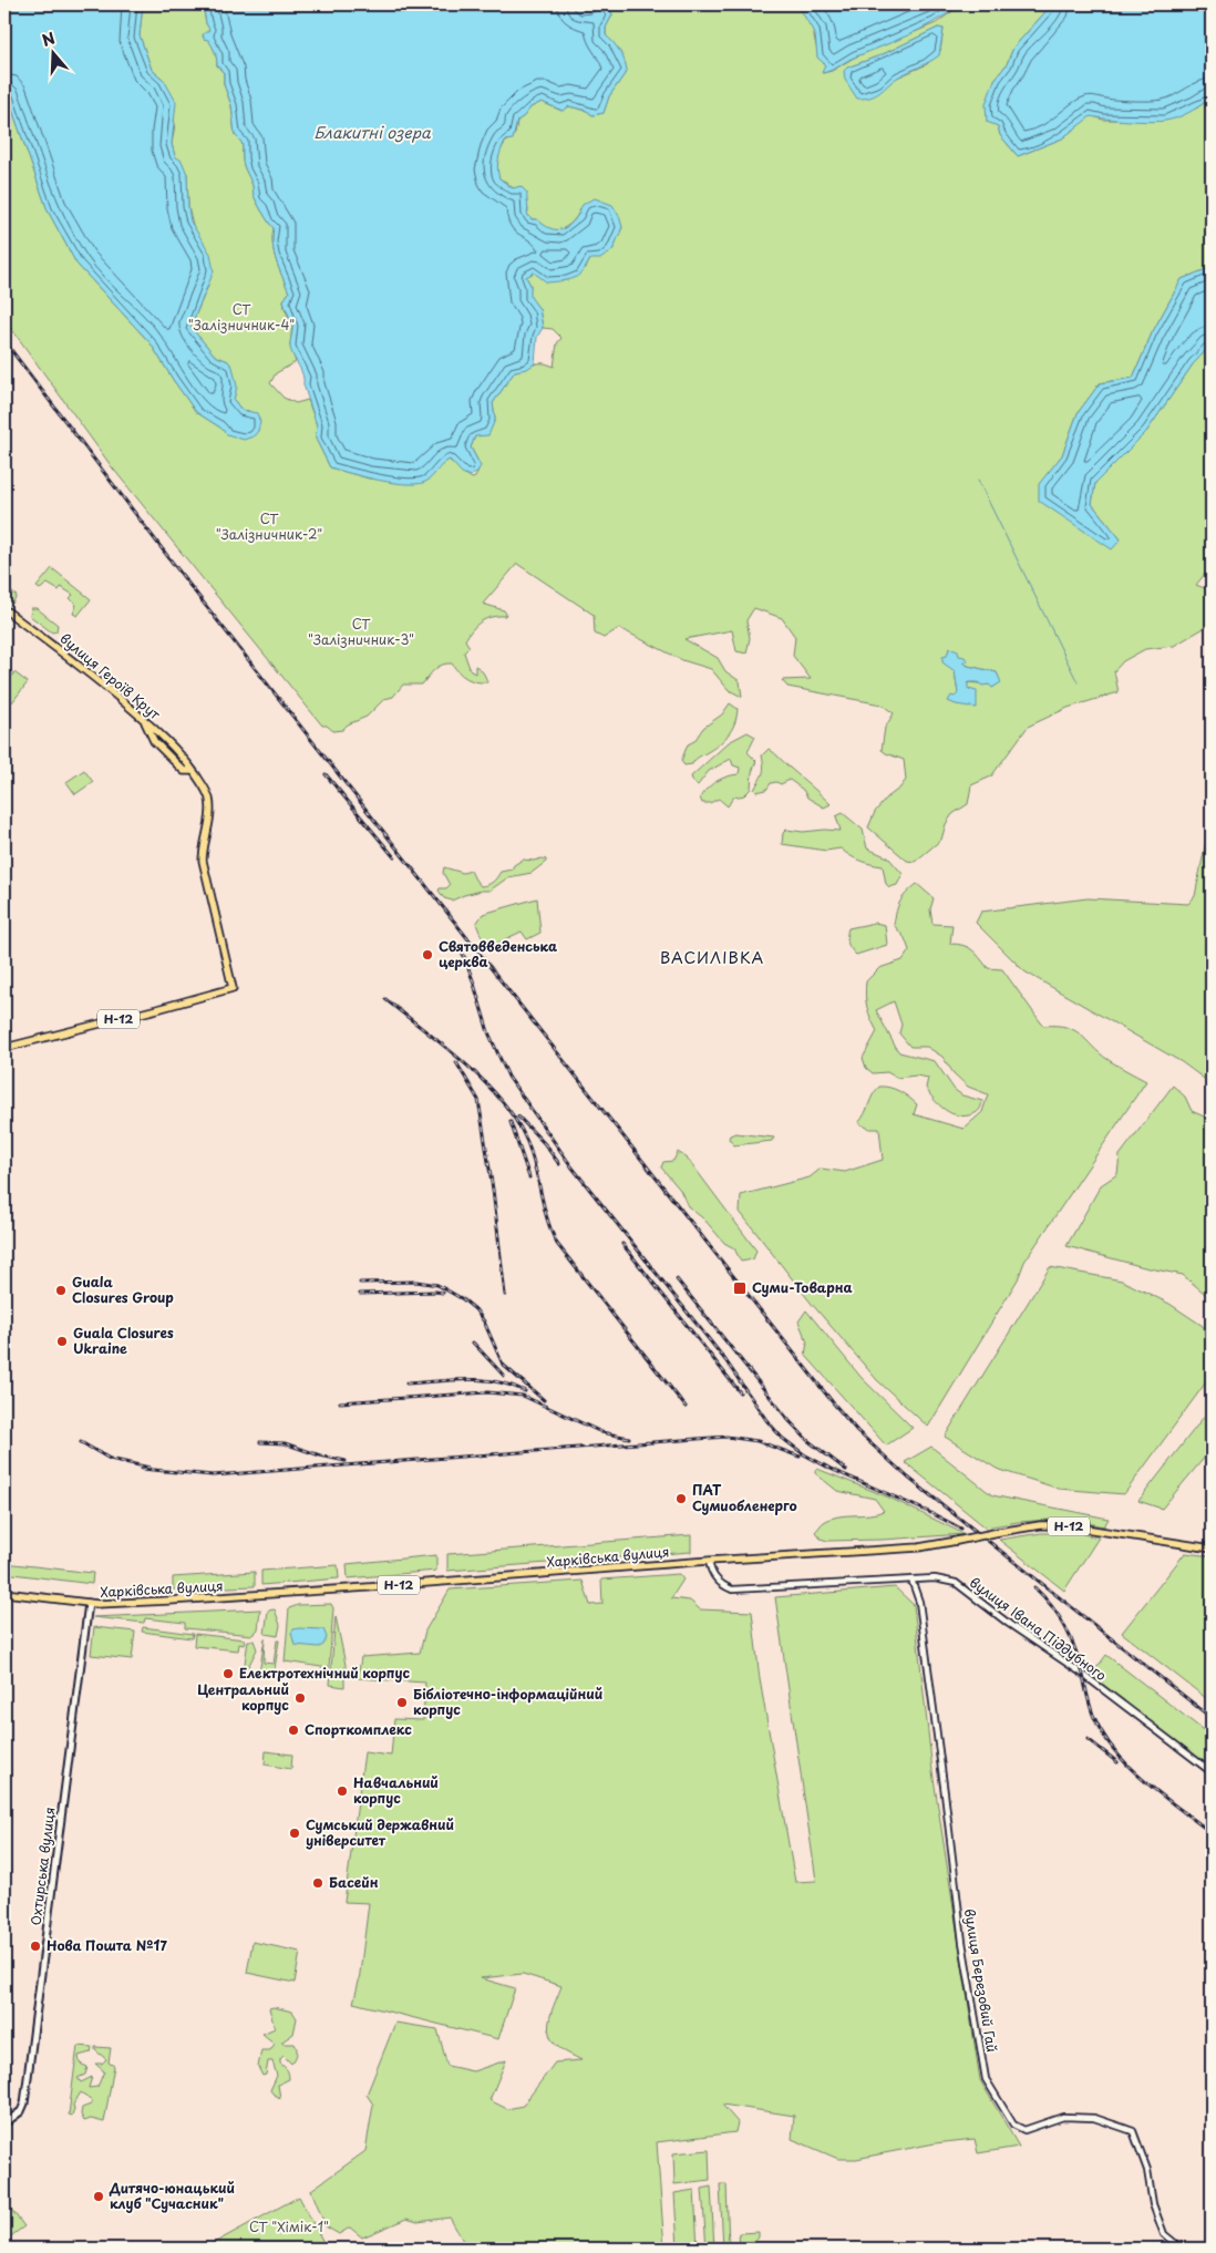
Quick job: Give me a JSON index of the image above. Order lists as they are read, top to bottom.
{
  "streets": {
    "main road": [
      "вулиця Героїв Крут",
      "Н-12",
      "Харківська вулиця",
      "Охтирська вулиця"
    ],
    "street": ["вулиця Івана Піддубного", "вулиця Березовий Гай"]
  },
  "crossings": [
    ["Харківська вулиця", "вулиця Івана Піддубного"],
    ["Харківська вулиця", "Охтирська вулиця"],
    ["вулиця Івана Піддубного", "вулиця Березовий Гай"]
  ],
  "districts": ["ВАСИЛІВКА"],
  "water": ["Блакитні озера"],
  "parks": [
    "СТ \"Залізничник-4\"",
    "СТ \"Залізничник-2\"",
    "СТ \"Залізничник-3\"",
    "СТ \"Хімік-1\""
  ],
  "places": {
    "other": [
      "Святовведенська церква",
      "Guala Closures Group",
      "Guala Closures Ukraine",
      "ПАТ Сумиобленерго",
      "Електротехнічний корпус",
      "Центральний корпус",
      "Бібліотечно-інформаційний корпус",
      "Спорткомплекс",
      "Навчальний корпус",
      "Сумський державний університет",
      "Басейн",
      "Нова Пошта №17",
      "Дитячо-юнацький клуб \"Сучасник\""
    ],
    "transit": ["Суми-Товарна"]
  },
  "north": "top"
}
